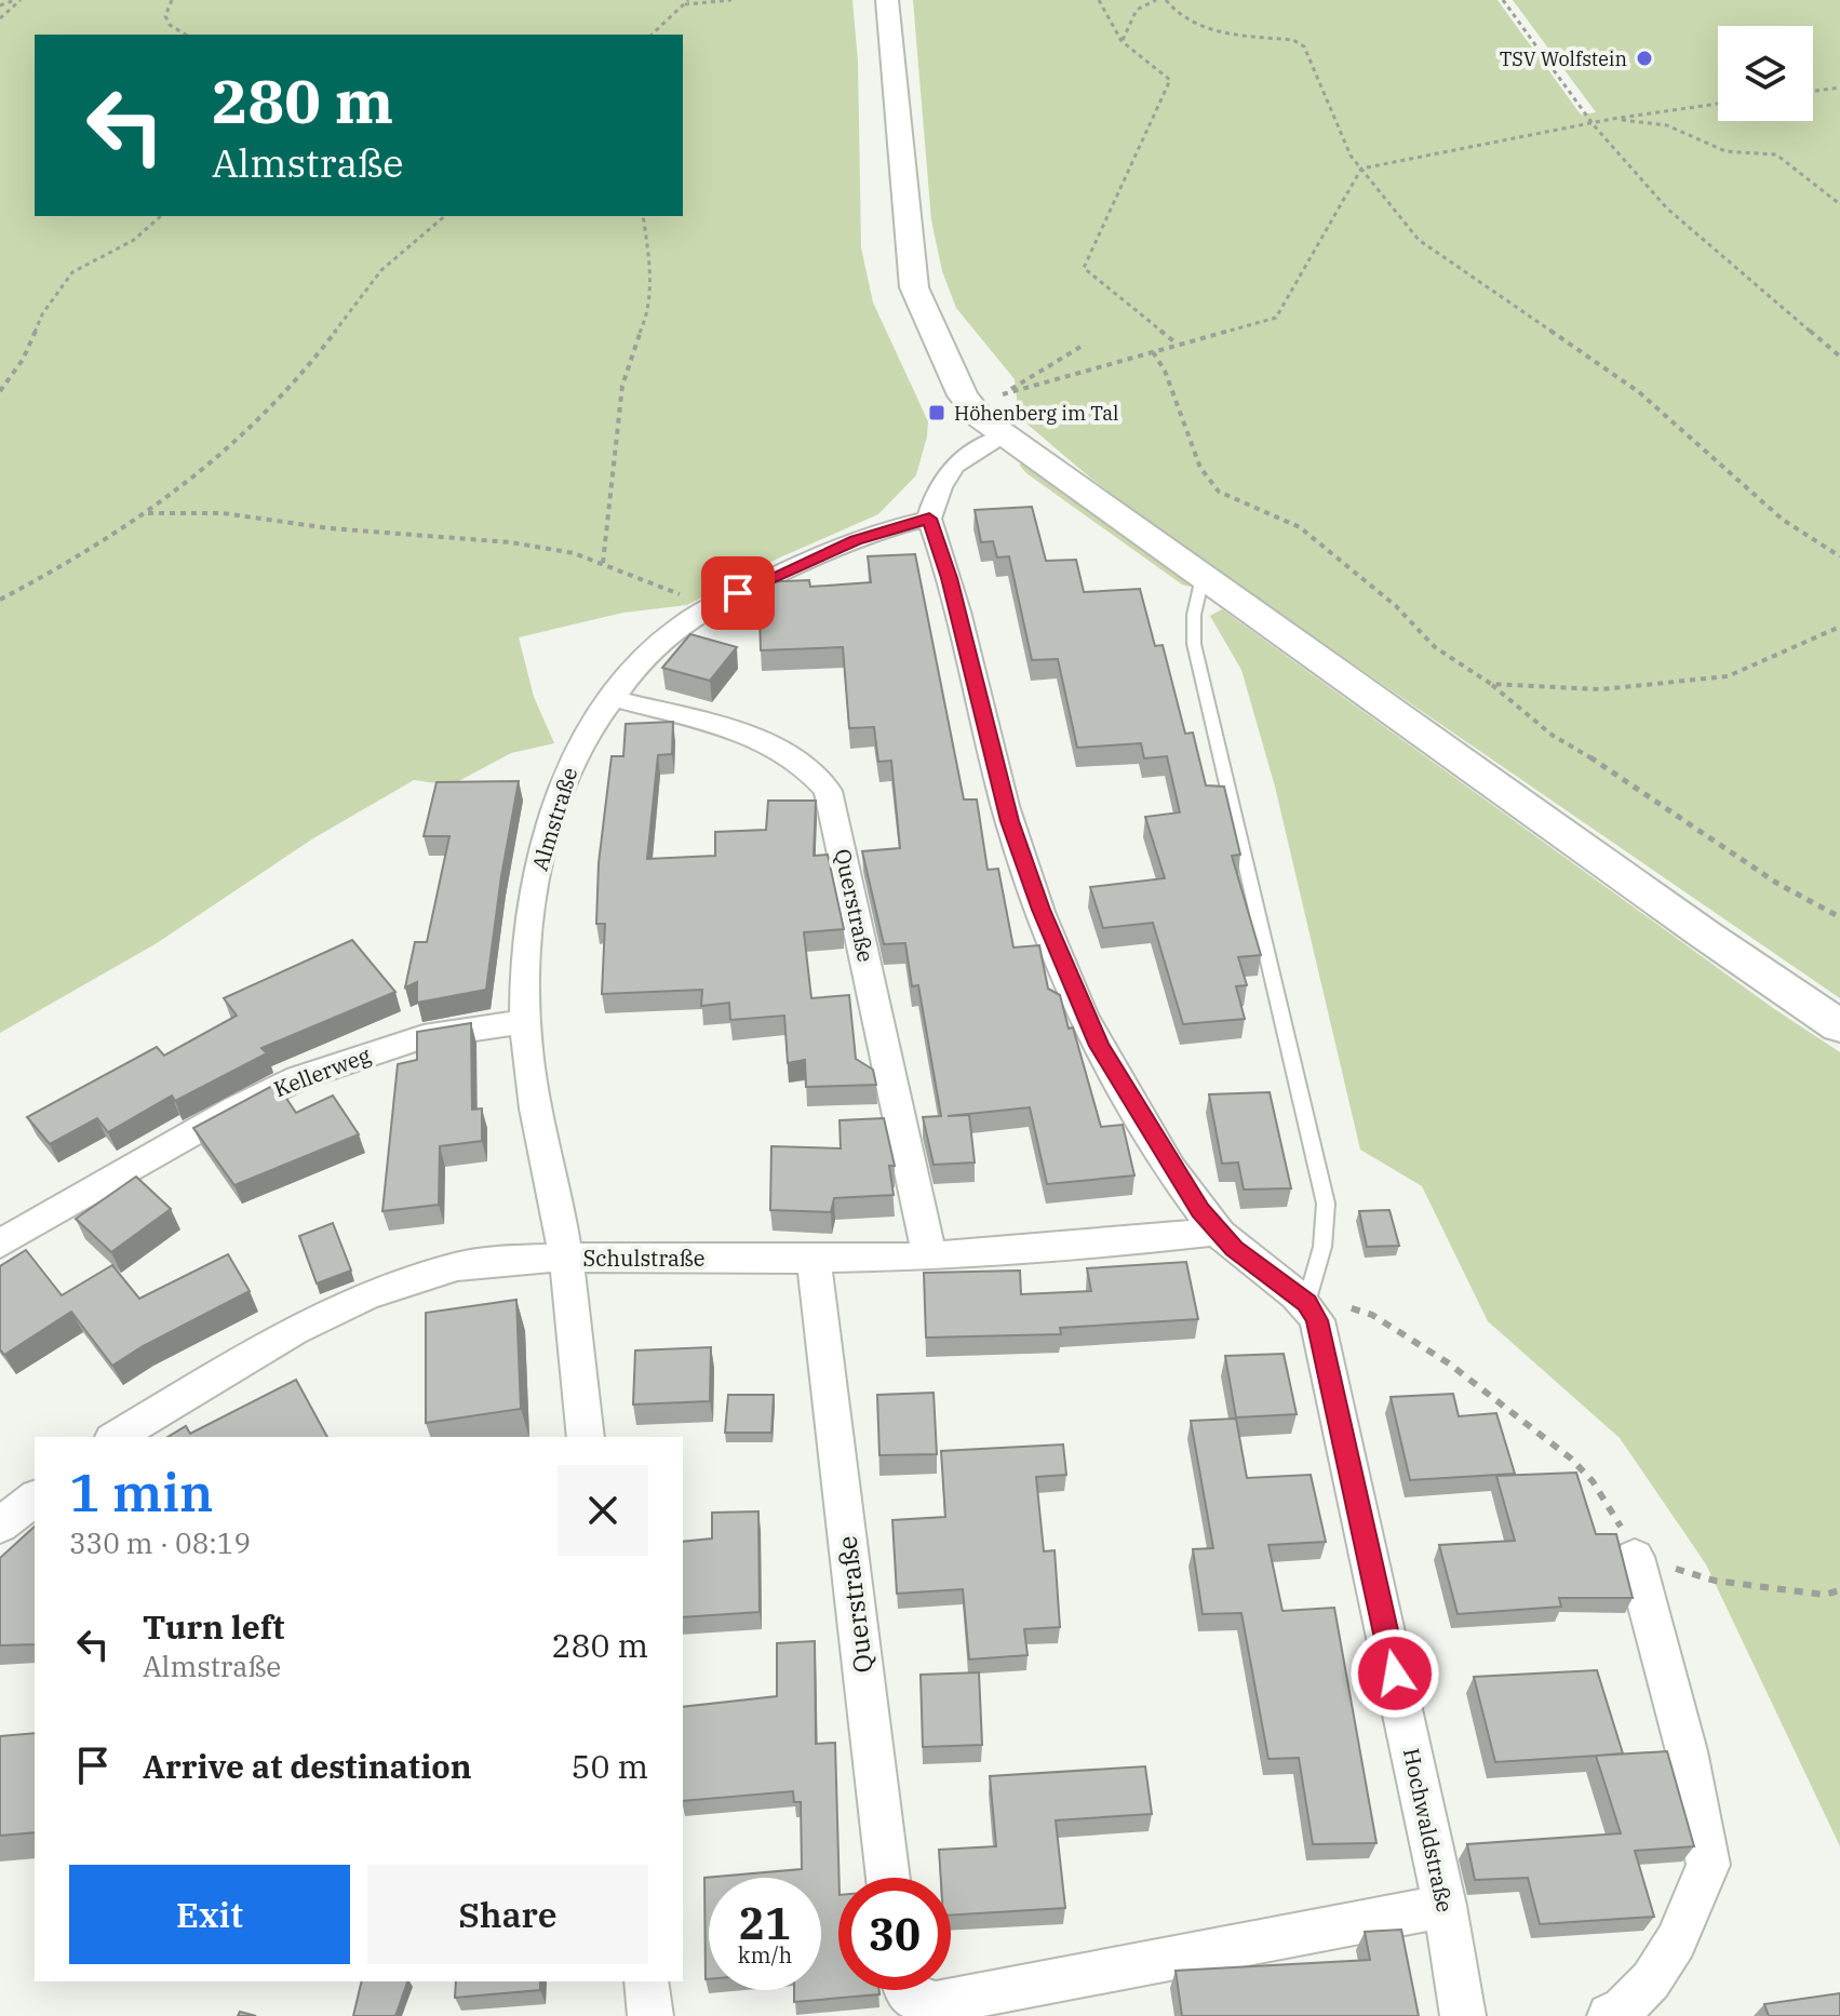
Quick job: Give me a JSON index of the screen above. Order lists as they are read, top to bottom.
{
  "streets": {
    "street": [
      "Almstraße",
      "Querstraße",
      "Kellerweg",
      "Schulstraße",
      "Hochwaldstraße"
    ]
  },
  "crossings": [
    ["Almstraße", "Querstraße"],
    ["Almstraße", "Kellerweg"],
    ["Almstraße", "Schulstraße"],
    ["Almstraße", "Hochwaldstraße"],
    ["Querstraße", "Schulstraße"],
    ["Schulstraße", "Hochwaldstraße"]
  ],
  "places": {
    "other": ["TSV Wolfstein"],
    "transit": ["Höhenberg im Tal"]
  },
  "page": {
    "turn": ["280 m", "Almstraße"],
    "heading": ["1 min", "330 m · 08:19"],
    "list": [
      {
        "name": "Turn left",
        "note": "Almstraße",
        "value": "280 m"
      },
      {
        "name": "Arrive at destination",
        "value": "50 m"
      }
    ],
    "buttons": ["Exit", "Share"],
    "speed": "21 km/h",
    "limit": "30"
  }
}
